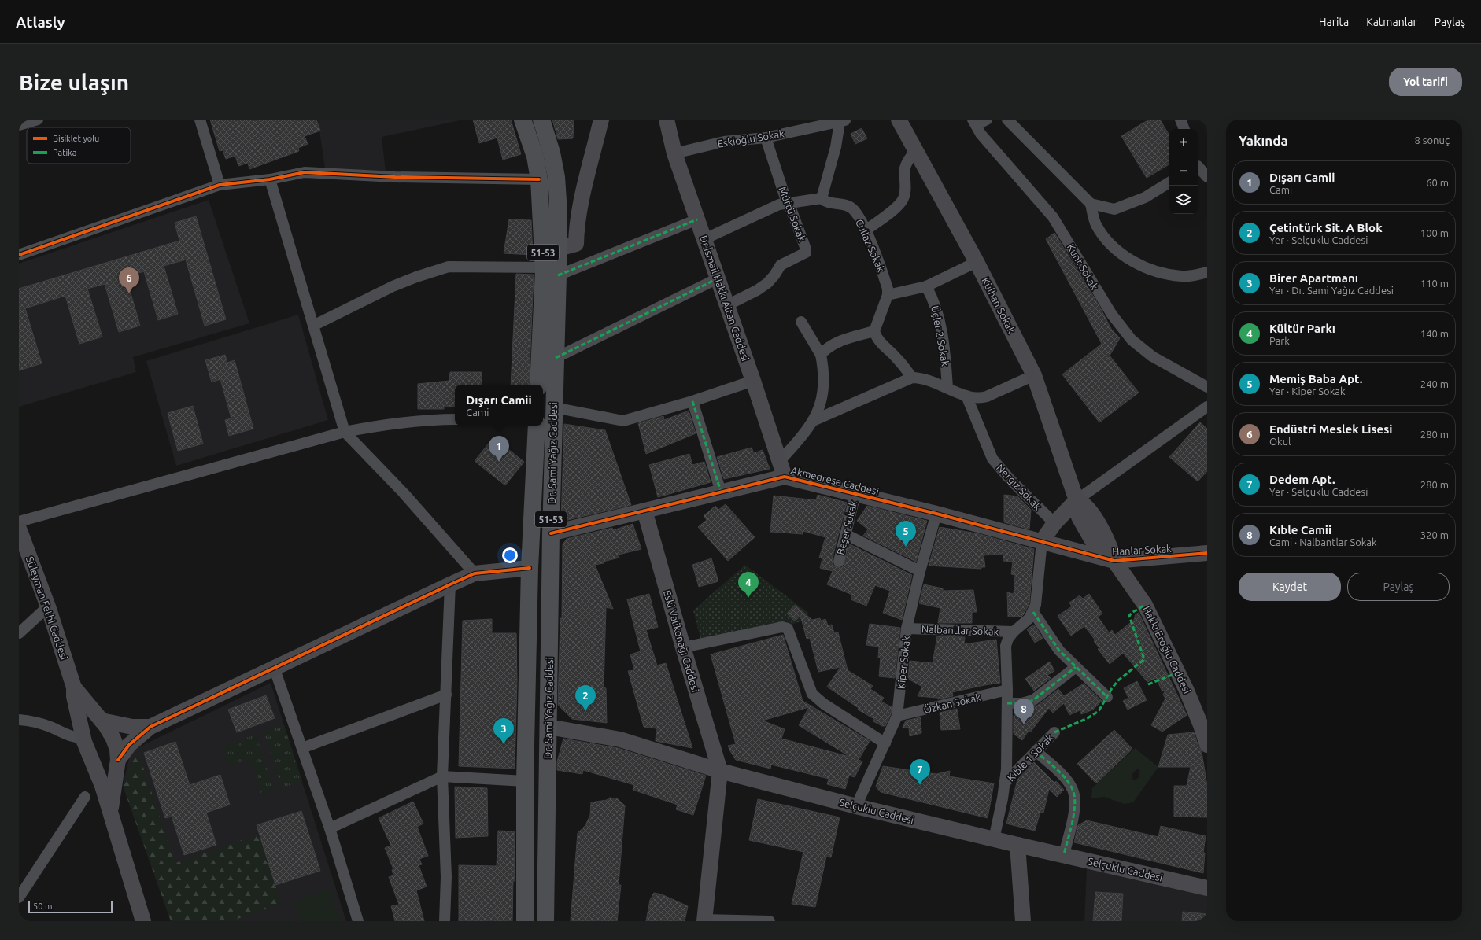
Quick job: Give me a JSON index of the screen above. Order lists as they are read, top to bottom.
{
  "streets": {
    "main road": ["51-53", "Dr. Sami Yağız Caddesi"],
    "street": [
      "Eskioğlu Sokak",
      "Müftü Sokak",
      "Cullaz Sokak",
      "Kunt Sokak",
      "Dr.İsmail Hakkı Altan Caddesi",
      "Külhan Sokak",
      "Üçler 2 Sokak",
      "Akmedrese Caddesi",
      "Nergiz Sokak",
      "Beşer Sokak",
      "Hanlar Sokak",
      "Süleyman Fethi Caddesi",
      "Nalbantlar Sokak",
      "Eski Valikonağı Caddesi",
      "Hakkı Eroğlu Caddesi",
      "Kiper Sokak",
      "Özkan Sokak",
      "Kıble 1 Sokak",
      "Selçuklu Caddesi"
    ]
  },
  "crossings": [
    ["Eskioğlu Sokak", "Müftü Sokak"],
    ["Eskioğlu Sokak", "Dr.İsmail Hakkı Altan Caddesi"],
    ["Müftü Sokak", "Dr.İsmail Hakkı Altan Caddesi"],
    ["Dr.İsmail Hakkı Altan Caddesi", "Akmedrese Caddesi"],
    ["Dr. Sami Yağız Caddesi", "Akmedrese Caddesi"],
    ["Dr. Sami Yağız Caddesi", "Selçuklu Caddesi"],
    ["Akmedrese Caddesi", "Beşer Sokak"],
    ["Akmedrese Caddesi", "Hanlar Sokak"],
    ["Akmedrese Caddesi", "Nalbantlar Sokak"],
    ["Akmedrese Caddesi", "Eski Valikonağı Caddesi"],
    ["Akmedrese Caddesi", "Kiper Sokak"],
    ["Hanlar Sokak", "Nalbantlar Sokak"],
    ["Hanlar Sokak", "Hakkı Eroğlu Caddesi"],
    ["Nalbantlar Sokak", "Kiper Sokak"],
    ["Nalbantlar Sokak", "Özkan Sokak"],
    ["Nalbantlar Sokak", "Kıble 1 Sokak"],
    ["Nalbantlar Sokak", "Selçuklu Caddesi"],
    ["Eski Valikonağı Caddesi", "Selçuklu Caddesi"],
    ["Kiper Sokak", "Özkan Sokak"],
    ["Kiper Sokak", "Selçuklu Caddesi"]
  ],
  "legend": ["Bisiklet yolu", "Patika"],
  "scale_bar": "50 m",
  "page": {
    "header": "Atlasly",
    "nav": ["Harita", "Katmanlar", "Paylaş"],
    "buttons": [
      "Yol tarifi",
      ["Kaydet", "Paylaş"]
    ],
    "title": "Bize ulaşın",
    "heading": ["Yakında", "8 sonuç"],
    "map_buttons": ["+", "−"],
    "list": [
      {
        "mark": "1",
        "name": "Dışarı Camii",
        "note": "Cami",
        "value": "60 m"
      },
      {
        "mark": "2",
        "name": "Çetintürk Sit. A Blok",
        "note": "Yer · Selçuklu Caddesi",
        "value": "100 m"
      },
      {
        "mark": "3",
        "name": "Birer Apartmanı",
        "note": "Yer · Dr. Sami Yağız Caddesi",
        "value": "110 m"
      },
      {
        "mark": "4",
        "name": "Kültür Parkı",
        "note": "Park",
        "value": "140 m"
      },
      {
        "mark": "5",
        "name": "Memiş Baba Apt.",
        "note": "Yer · Kiper Sokak",
        "value": "240 m"
      },
      {
        "mark": "6",
        "name": "Endüstri Meslek Lisesi",
        "note": "Okul",
        "value": "280 m"
      },
      {
        "mark": "7",
        "name": "Dedem Apt.",
        "note": "Yer · Selçuklu Caddesi",
        "value": "280 m"
      },
      {
        "mark": "8",
        "name": "Kıble Camii",
        "note": "Cami · Nalbantlar Sokak",
        "value": "320 m"
      }
    ],
    "pins": [
      "6",
      "1",
      "5",
      "4",
      "2",
      "8",
      "3",
      "7"
    ],
    "popup": ["Dışarı Camii", "Cami"],
    "scale": "50 m"
  }
}
